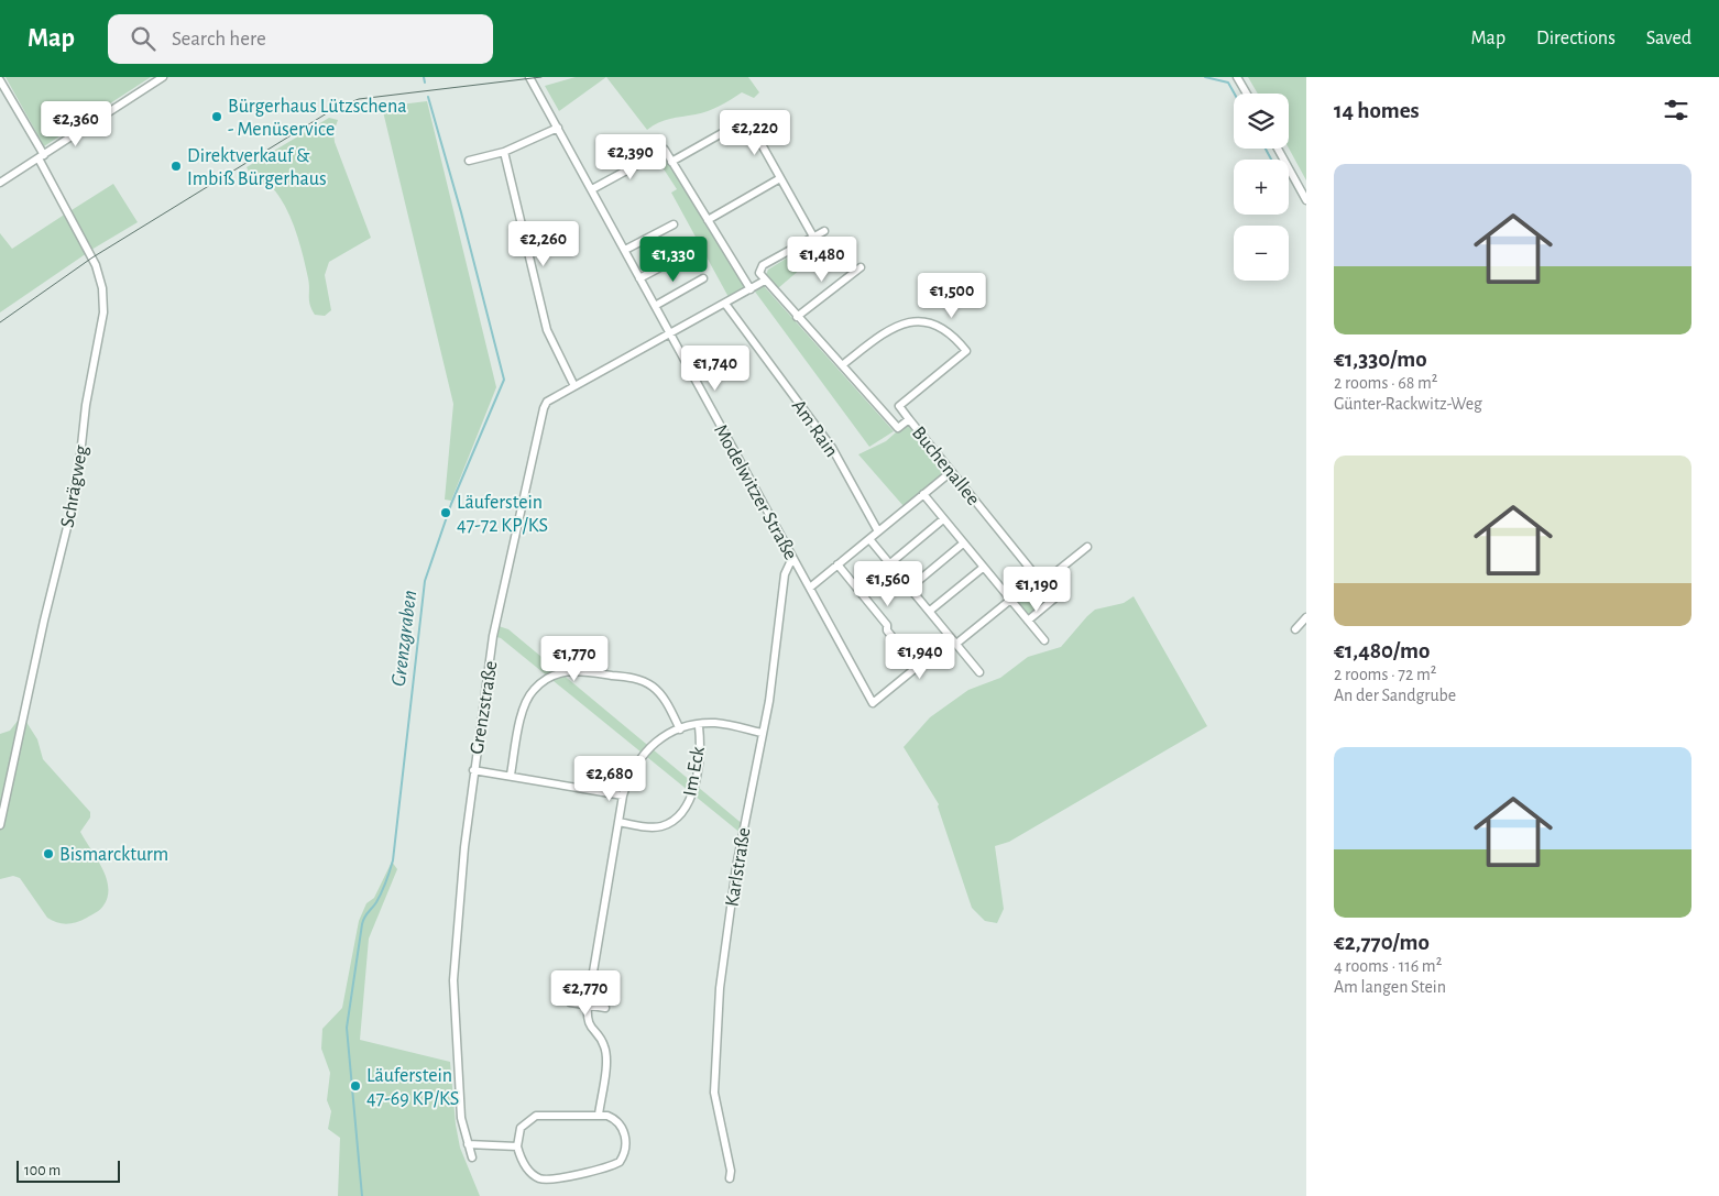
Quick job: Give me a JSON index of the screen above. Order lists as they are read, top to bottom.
{
  "streets": {
    "street": [
      "Am Rain",
      "Buchenallee",
      "Schrägweg",
      "Modelwitzer Straße",
      "Grenzstraße",
      "Im Eck",
      "Karlstraße"
    ]
  },
  "crossings": [
    ["Am Rain", "Grenzstraße"],
    ["Buchenallee", "Grenzstraße"],
    ["Modelwitzer Straße", "Grenzstraße"],
    ["Modelwitzer Straße", "Karlstraße"]
  ],
  "water": ["Grenzgraben"],
  "places": [
    "Bürgerhaus Lützschena - Menüservice",
    "Direktverkauf & Imbiß Bürgerhaus",
    "Läuferstein 47-72 KP/KS",
    "Bismarckturm",
    "Läuferstein 47-69 KP/KS"
  ],
  "scale_bar": "100 m",
  "page": {
    "header": "Map",
    "search": "Search here",
    "nav": ["Map", "Directions", "Saved"],
    "heading": "14 homes",
    "map_buttons": ["+", "−"],
    "price": [
      "€2,360",
      "€2,220",
      "€2,390",
      "€2,260",
      "€1,330",
      "€1,480",
      "€1,500",
      "€1,740",
      "€1,560",
      "€1,190",
      "€1,940",
      "€1,770",
      "€2,680",
      "€2,770"
    ],
    "list": [
      {
        "name": "€1,330/mo",
        "note": "2 rooms · 68 m² · Günter-Rackwitz-Weg"
      },
      {
        "name": "€1,480/mo",
        "note": "2 rooms · 72 m² · An der Sandgrube"
      },
      {
        "name": "€2,770/mo",
        "note": "4 rooms · 116 m² · Am langen Stein"
      }
    ],
    "scale": "100 m"
  }
}
